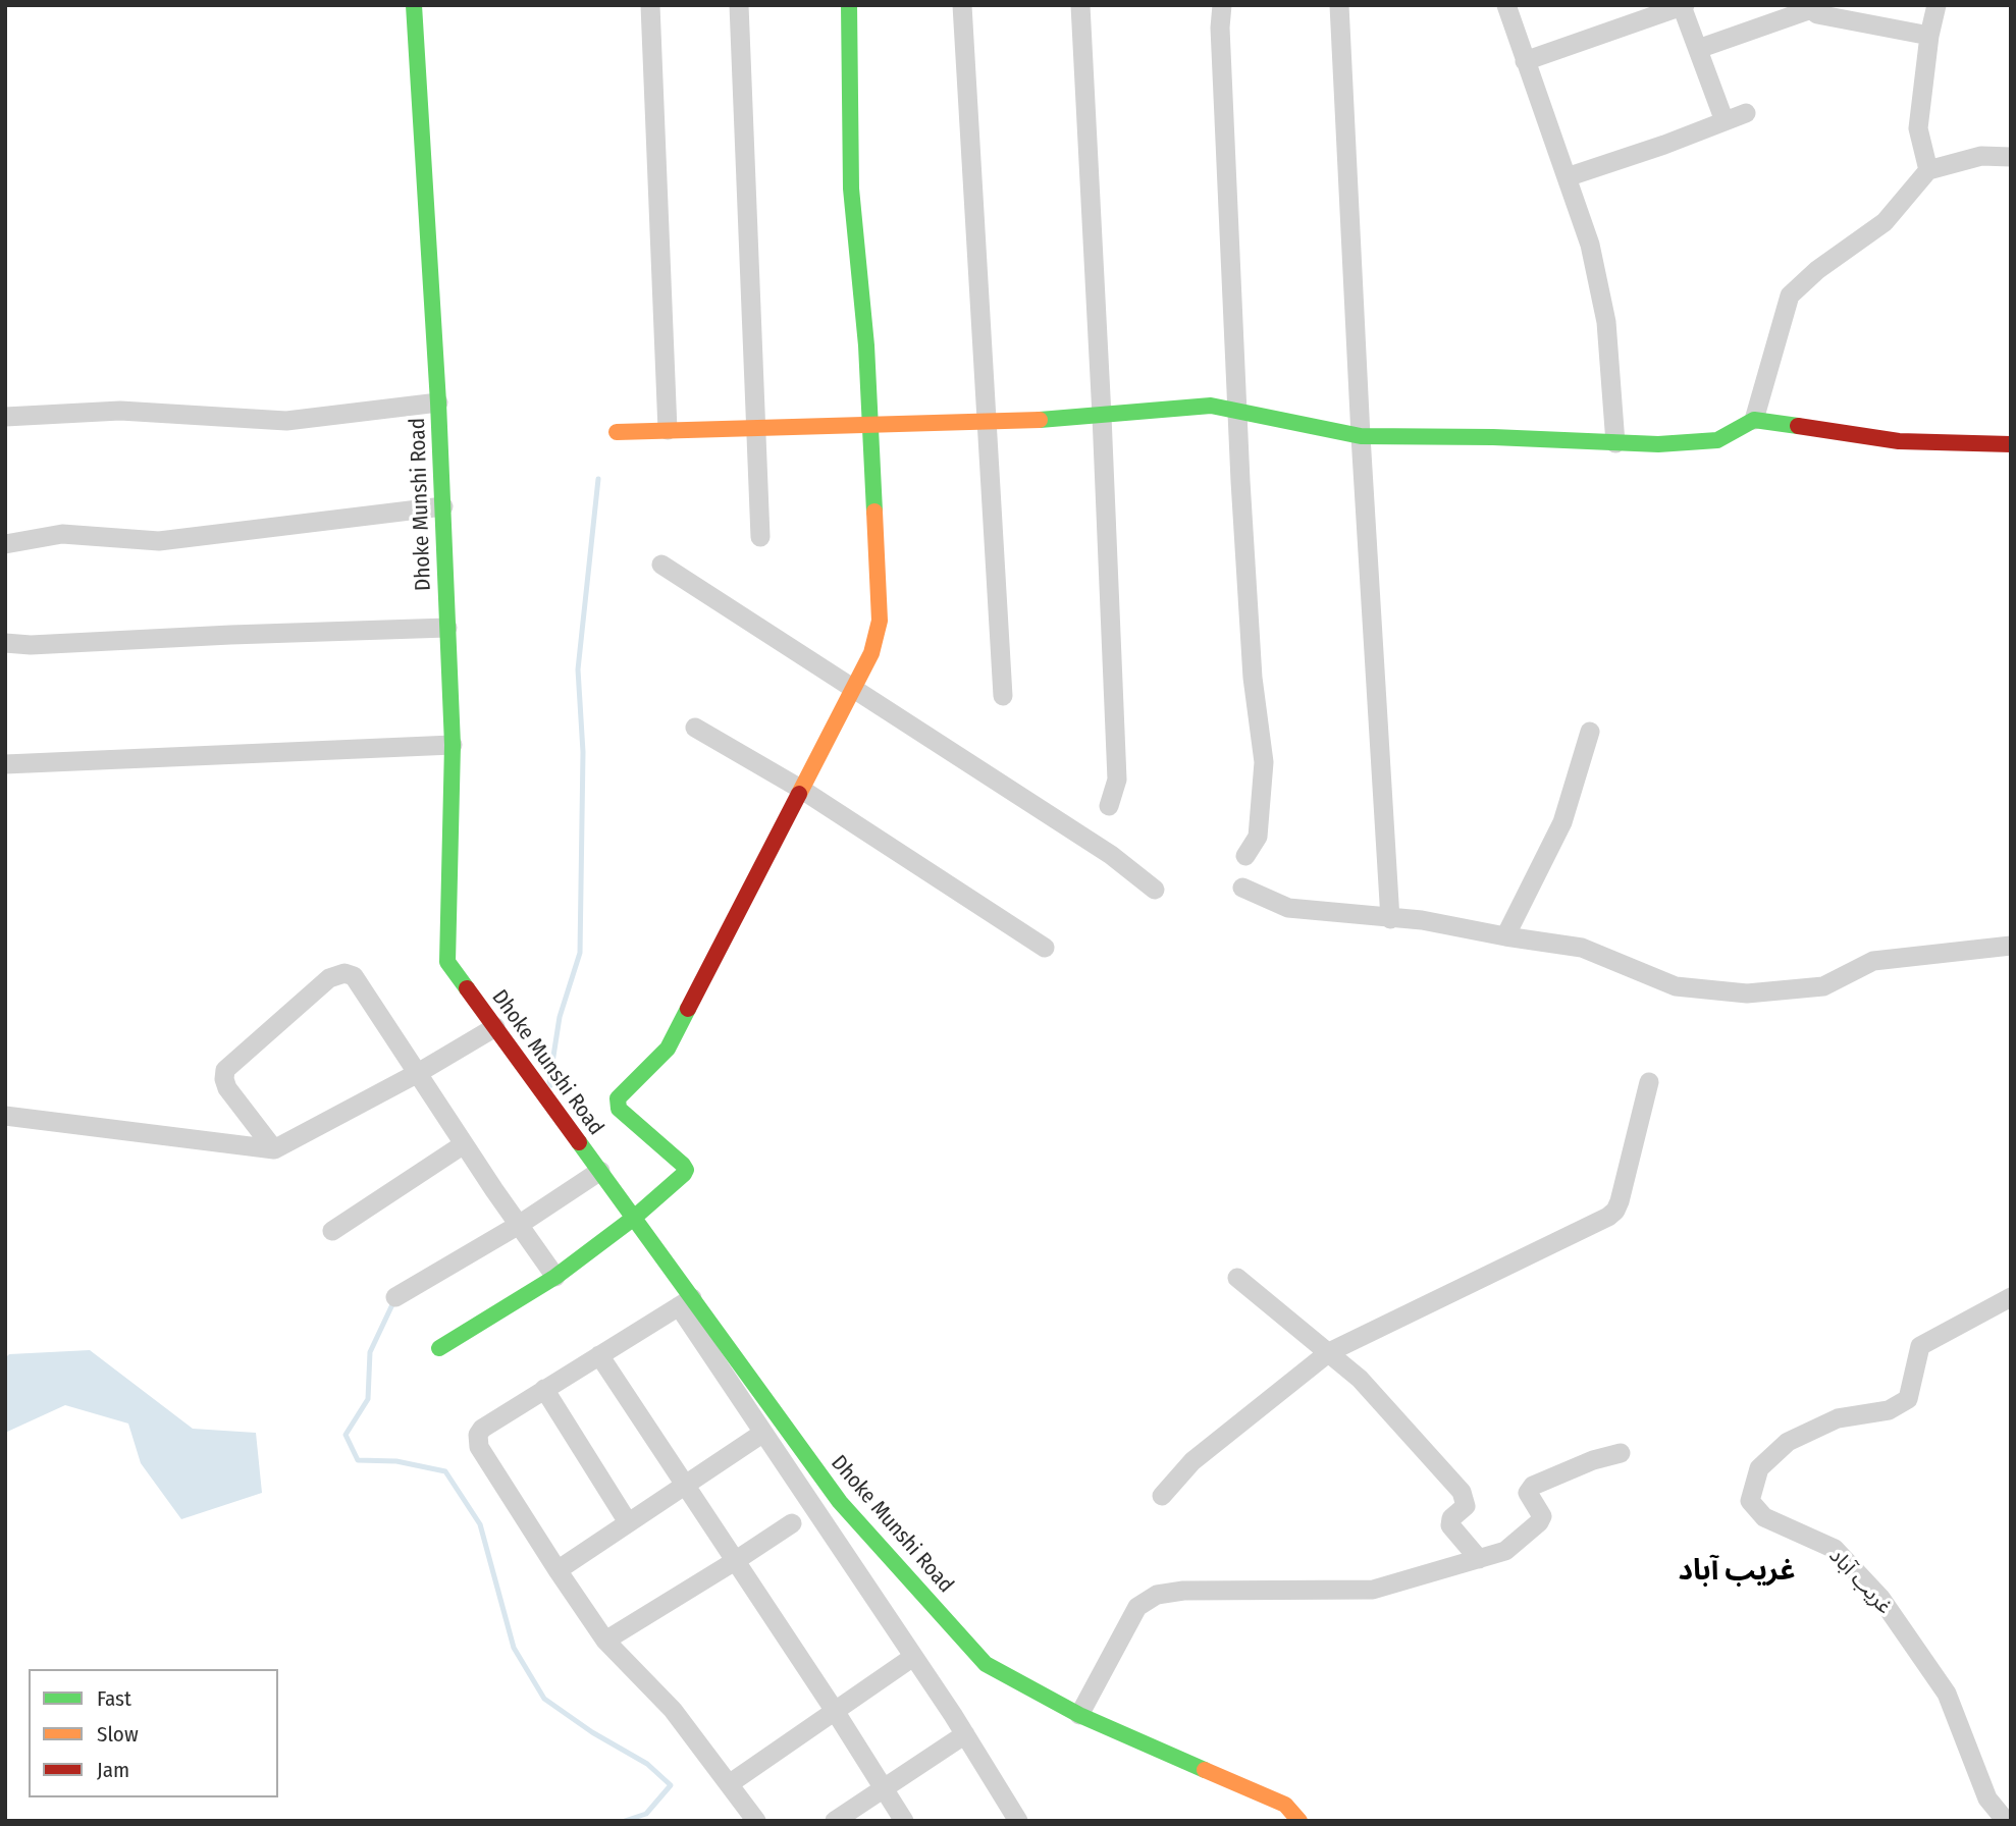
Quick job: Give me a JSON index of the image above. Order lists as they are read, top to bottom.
{
  "streets": {
    "street": ["Dhoke Munshi Road", "غریب آباد"]
  },
  "districts": ["غریب آباد"],
  "legend": ["Fast", "Slow", "Jam"]
}
